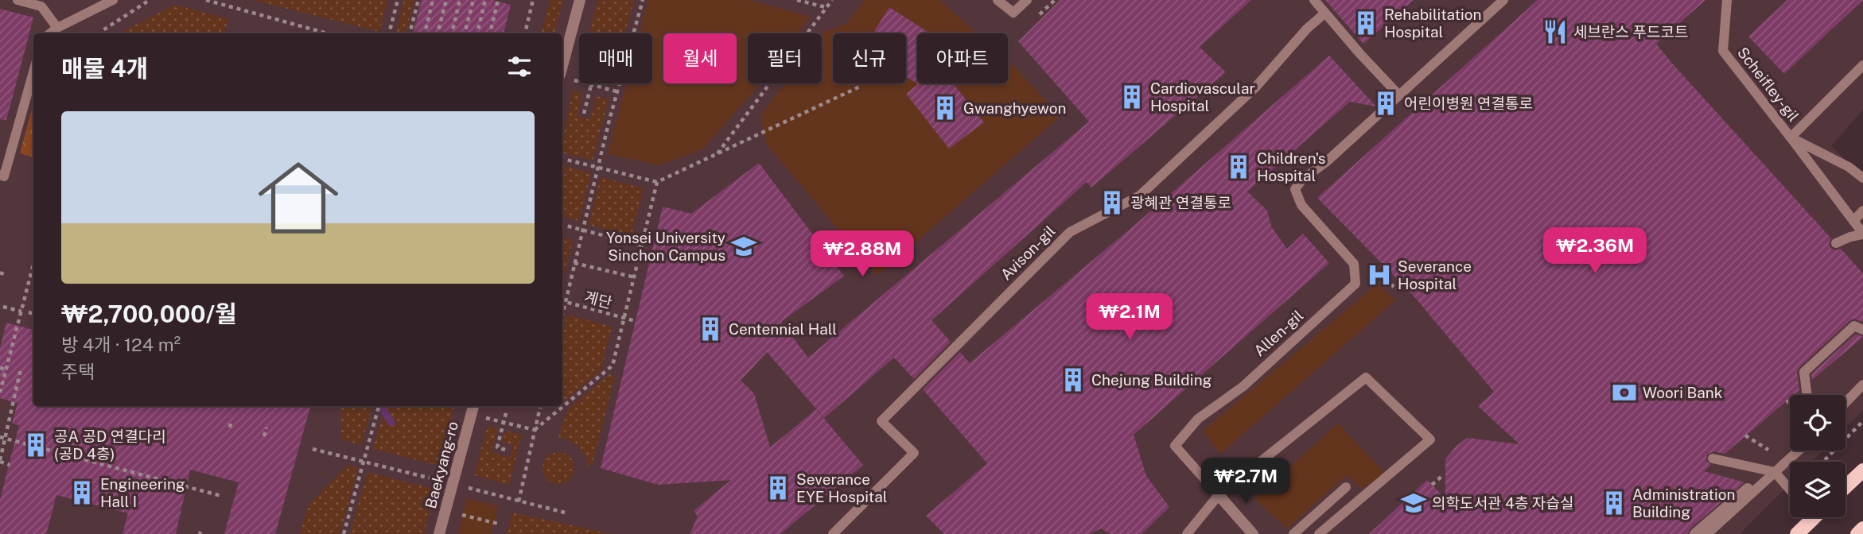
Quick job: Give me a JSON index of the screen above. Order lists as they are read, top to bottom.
{
  "streets": {
    "street": ["Baekyang-ro"],
    "lane": ["Scheifley-gil", "Avison-gil", "Allen-gil"],
    "path": ["계단"]
  },
  "places": {
    "building": [
      "Rehabilitation Hospital",
      "Cardiovascular Hospital",
      "어린이병원 연결통로",
      "Gwanghyewon",
      "Children's Hospital",
      "광혜관 연결통로",
      "Centennial Hall",
      "Chejung Building",
      "공A 공D 연결다리 (공D 4층)",
      "Severance EYE Hospital",
      "Engineering Hall I",
      "Administration Building"
    ],
    "restaurant": ["세브란스 푸드코트"],
    "school or university": ["Yonsei University Sinchon Campus", "의학도서관 4층 자습실"],
    "hospital": ["Severance Hospital"],
    "bank": ["Woori Bank"]
  },
  "page": {
    "chip": [
      "매매",
      "월세",
      "필터",
      "신규",
      "아파트"
    ],
    "heading": "매물 4개",
    "list": [
      {
        "name": "₩2,700,000/월",
        "note": "방 4개 · 124 m² · 주택"
      }
    ],
    "price": [
      "₩2.36M",
      "₩2.88M",
      "₩2.1M",
      "₩2.7M"
    ]
  }
}
